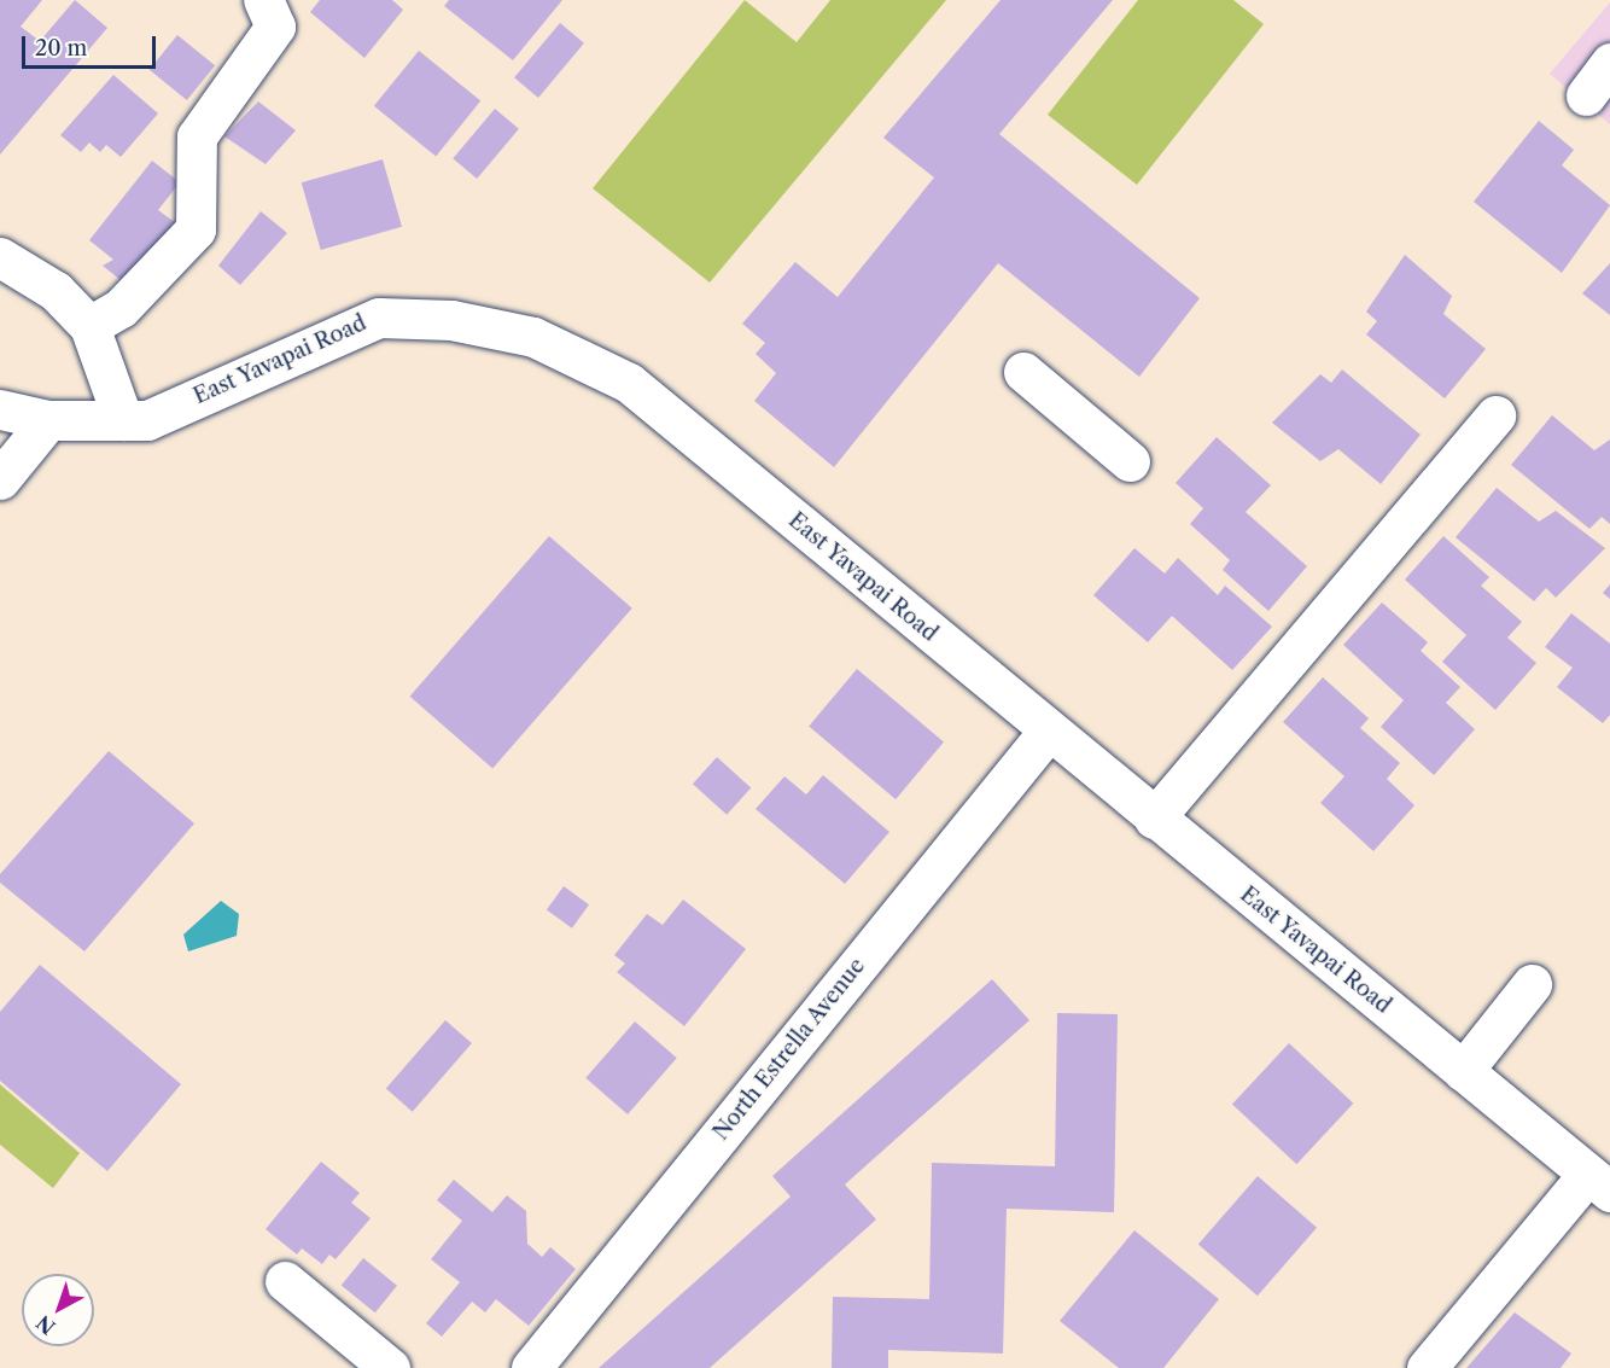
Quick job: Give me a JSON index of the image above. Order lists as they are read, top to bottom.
{
  "streets": {
    "street": ["East Yavapai Road", "North Estrella Avenue"]
  },
  "crossings": [
    ["East Yavapai Road", "North Estrella Avenue"]
  ],
  "scale_bar": "20 m",
  "north": "bottom left"
}
